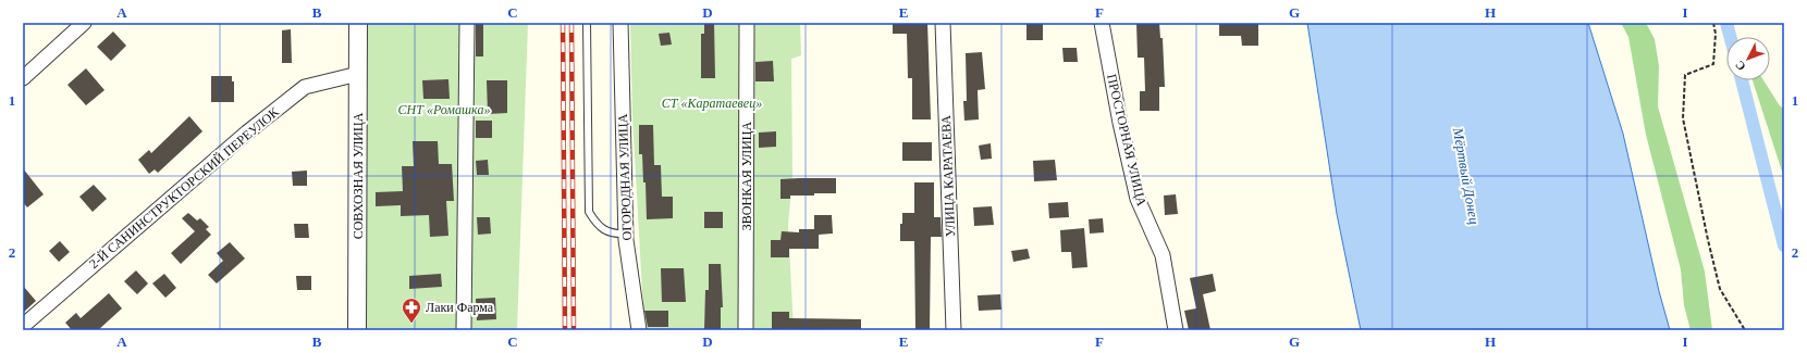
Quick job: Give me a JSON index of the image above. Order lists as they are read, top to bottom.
{
  "streets": {
    "street": [
      "ПРОСТОРНАЯ УЛИЦА",
      "СОВХОЗНАЯ УЛИЦА",
      "ЗВОНКАЯ УЛИЦА",
      "УЛИЦА КАРАТАЕВА",
      "ОГОРОДНАЯ УЛИЦА",
      "2-Й САНИНСТРУКТОРСКИЙ ПЕРЕУЛОК"
    ]
  },
  "crossings": [
    ["СОВХОЗНАЯ УЛИЦА", "2-Й САНИНСТРУКТОРСКИЙ ПЕРЕУЛОК"]
  ],
  "water": ["Мёртвый Донец"],
  "parks": ["СТ «Каратаевец»", "СНТ «Ромашка»"],
  "places": {
    "pharmacy": ["Лаки Фарма"]
  },
  "north": "bottom left",
  "grid": {
    "columns": [
      "A",
      "B",
      "C",
      "D",
      "E",
      "F",
      "G",
      "H",
      "I"
    ],
    "rows": ["1", "2"]
  }
}
